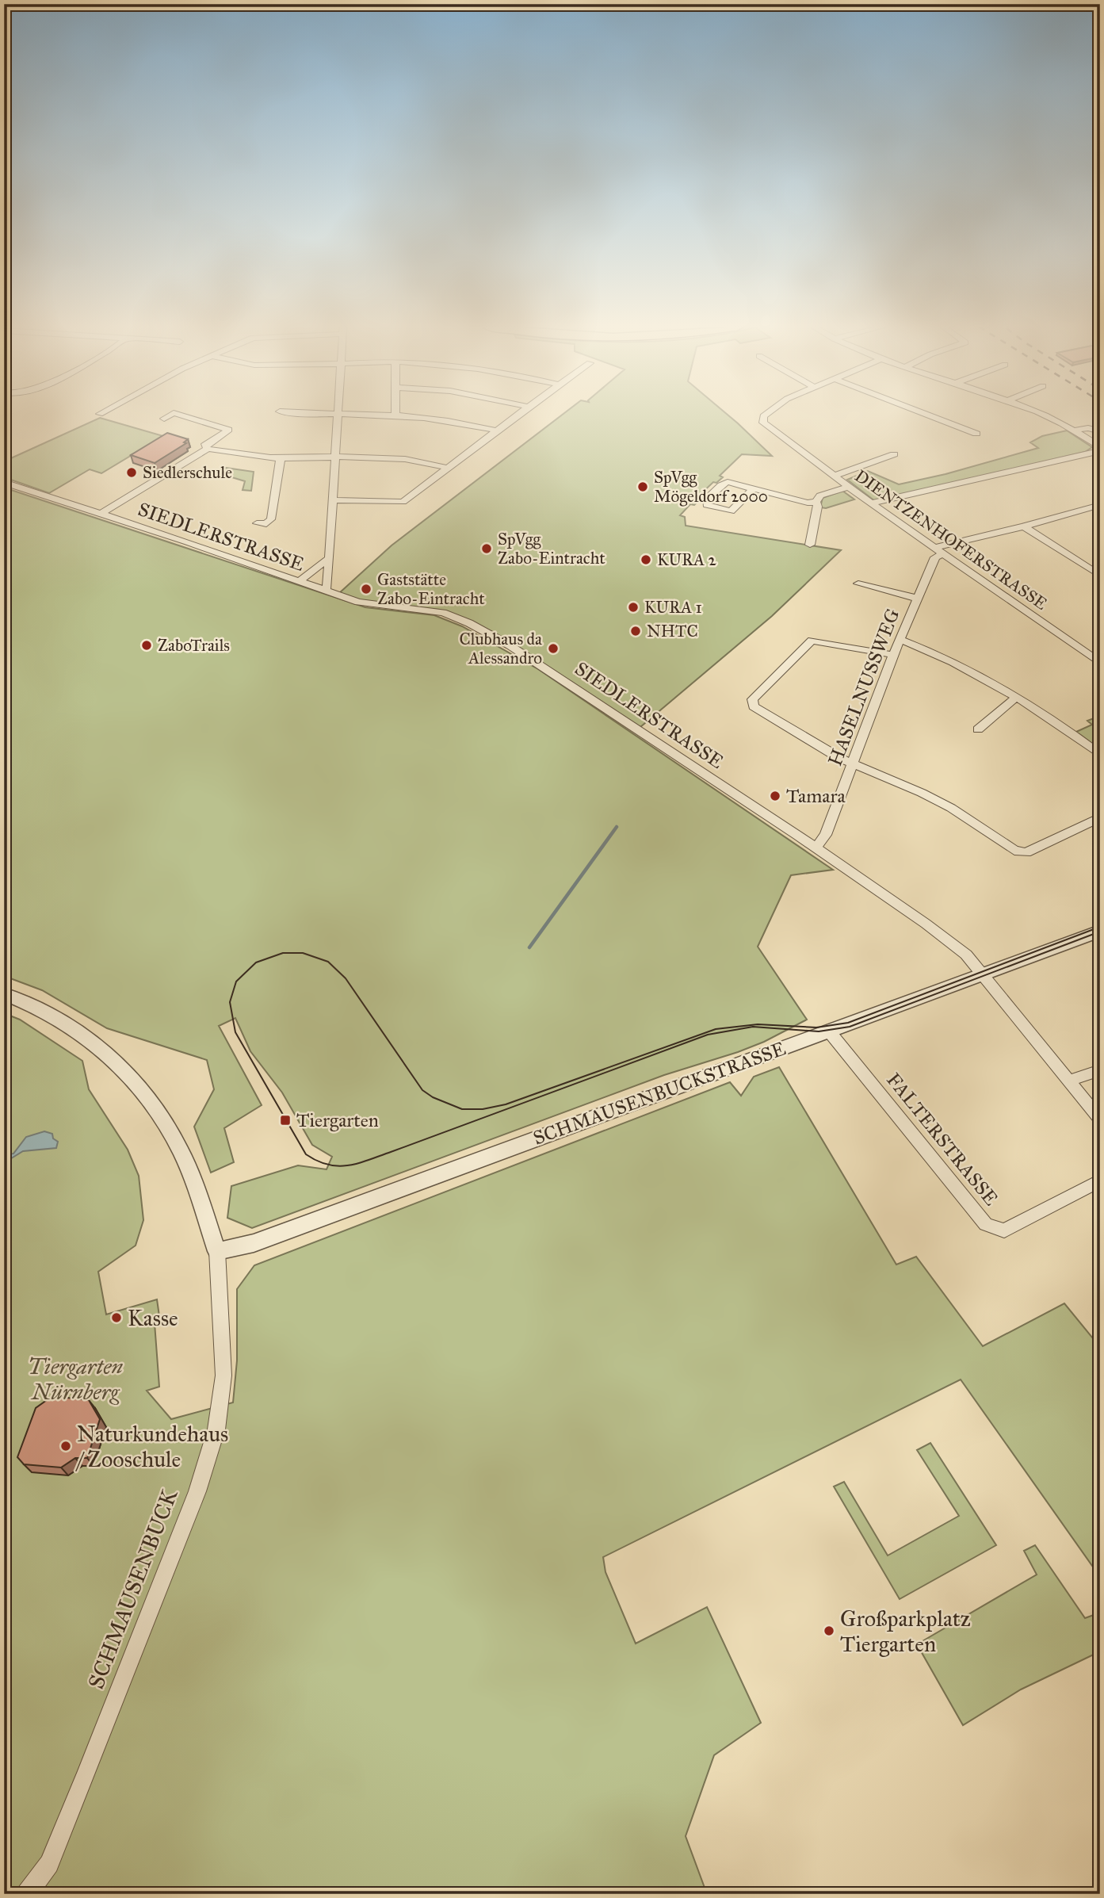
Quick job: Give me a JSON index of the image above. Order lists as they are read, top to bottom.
{
  "streets": {
    "street": [
      "SIEDLERSTRASSE",
      "DIENTZENHOFERSTRASSE",
      "HASELNUSSWEG",
      "SCHMAUSENBUCKSTRASSE",
      "FALTERSTRASSE",
      "SCHMAUSENBUCK"
    ]
  },
  "crossings": [
    ["SIEDLERSTRASSE", "HASELNUSSWEG"],
    ["SIEDLERSTRASSE", "SCHMAUSENBUCKSTRASSE"],
    ["DIENTZENHOFERSTRASSE", "HASELNUSSWEG"],
    ["SCHMAUSENBUCKSTRASSE", "FALTERSTRASSE"],
    ["SCHMAUSENBUCKSTRASSE", "SCHMAUSENBUCK"]
  ],
  "parks": ["Tiergarten Nürnberg"],
  "places": {
    "other": [
      "Siedlerschule",
      "SpVgg Mögeldorf 2000",
      "SpVgg Zabo-Eintracht",
      "KURA 2",
      "Gaststätte Zabo-Eintracht",
      "KURA 1",
      "NHTC",
      "ZaboTrails",
      "Clubhaus da Alessandro",
      "Tamara",
      "Kasse",
      "Naturkundehaus / Zooschule",
      "Großparkplatz Tiergarten"
    ],
    "transit": ["Tiergarten"]
  }
}
